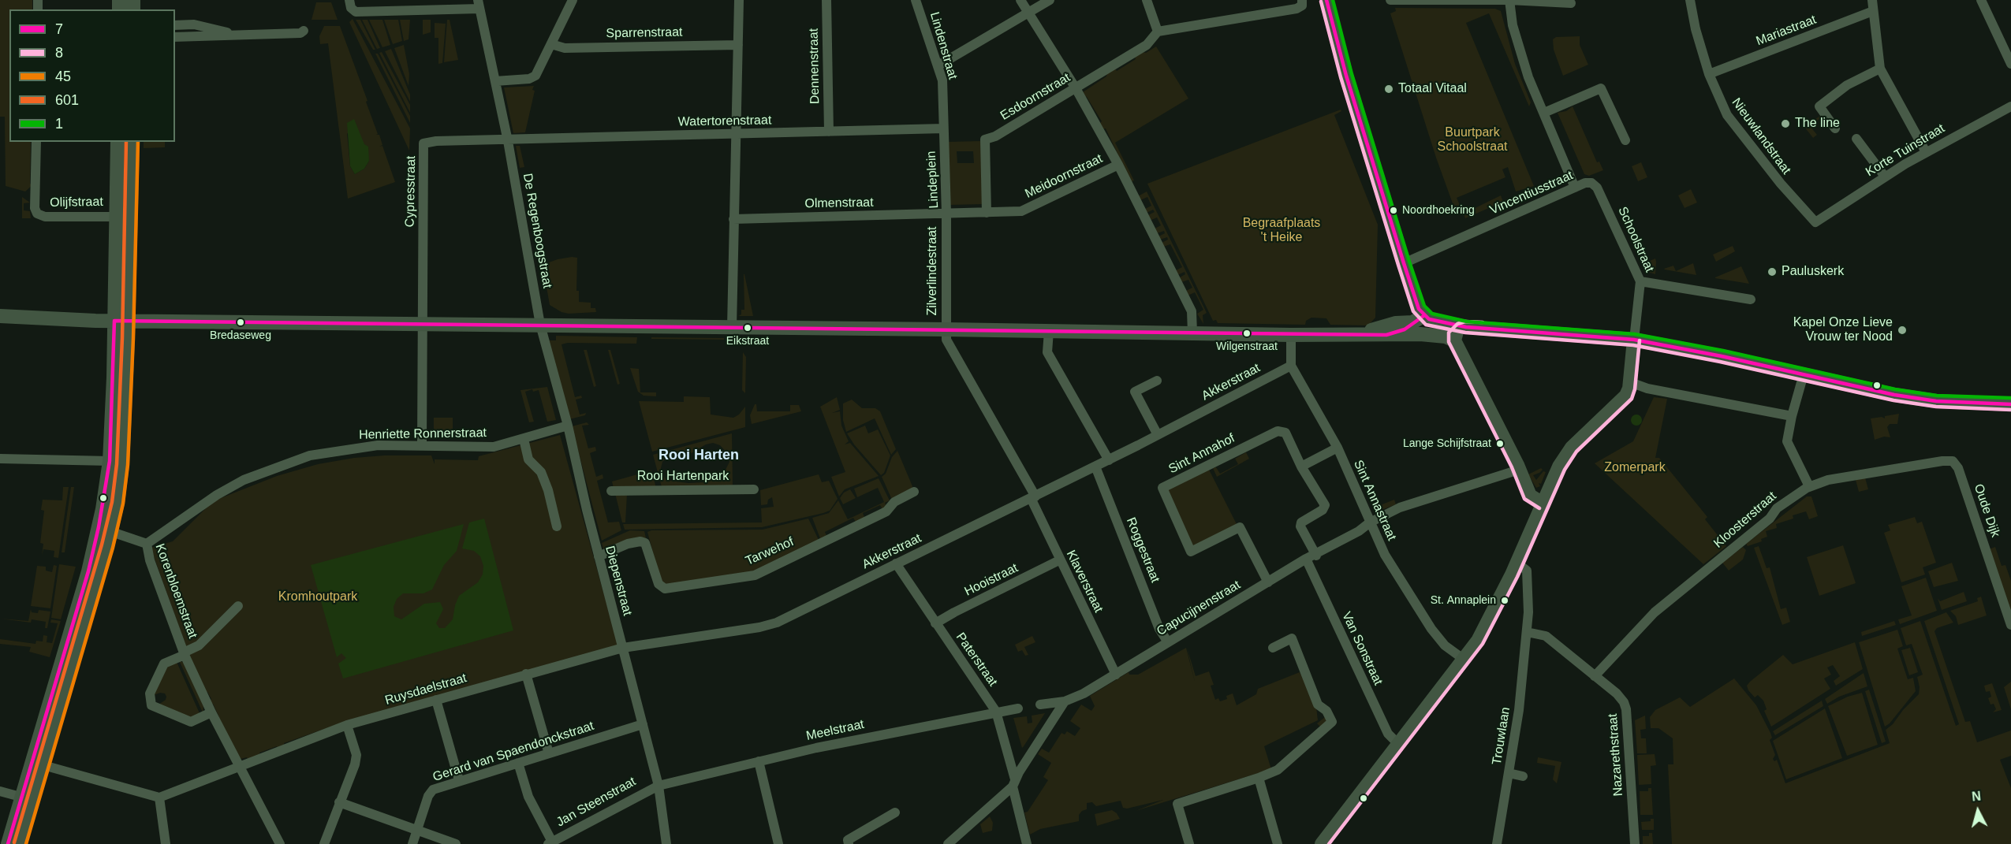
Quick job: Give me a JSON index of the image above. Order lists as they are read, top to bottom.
{
  "streets": {
    "street": [
      "Mariastraat",
      "Sparrenstraat",
      "Lindenstraat",
      "Dennenstraat",
      "Esdoornstraat",
      "Watertorenstraat",
      "Nieuwlandstraat",
      "Korte Tuinstraat",
      "Meidoornstraat",
      "Lindeplein",
      "Cypresstraat",
      "Vincentiusstraat",
      "Olijfstraat",
      "Olmenstraat",
      "De Regenboogstraat",
      "Schoolstraat",
      "Zilverlindestraat",
      "Akkerstraat",
      "Henriette Ronnerstraat",
      "Sint Annahof",
      "Rooi Hartenpark",
      "Sint Annastraat",
      "Oude Dijk",
      "Kloosterstraat",
      "Roggestraat",
      "Tarwehof",
      "Hooistraat",
      "Diepenstraat",
      "Klaverstraat",
      "Korenbloemstraat",
      "Capucijnenstraat",
      "Van Sonstraat",
      "Paterstraat",
      "Ruysdaelstraat",
      "Meelstraat",
      "Trouwlaan",
      "Gerard van Spaendonckstraat",
      "Nazarethstraat",
      "Jan Steenstraat"
    ]
  },
  "crossings": [
    ["Mariastraat", "Nieuwlandstraat"],
    ["Lindenstraat", "Watertorenstraat"],
    ["Lindenstraat", "Lindeplein"],
    ["Dennenstraat", "Watertorenstraat"],
    ["Esdoornstraat", "Lindeplein"],
    ["Watertorenstraat", "Lindeplein"],
    ["Watertorenstraat", "Cypresstraat"],
    ["Watertorenstraat", "De Regenboogstraat"],
    ["Nieuwlandstraat", "Korte Tuinstraat"],
    ["Meidoornstraat", "Lindeplein"],
    ["Lindeplein", "Olmenstraat"],
    ["Lindeplein", "Zilverlindestraat"],
    ["Cypresstraat", "De Regenboogstraat"],
    ["Vincentiusstraat", "Schoolstraat"],
    ["Olmenstraat", "Zilverlindestraat"],
    ["De Regenboogstraat", "Diepenstraat"],
    ["Zilverlindestraat", "Klaverstraat"],
    ["Akkerstraat", "Sint Annastraat"],
    ["Akkerstraat", "Roggestraat"],
    ["Akkerstraat", "Diepenstraat"],
    ["Akkerstraat", "Klaverstraat"],
    ["Akkerstraat", "Paterstraat"],
    ["Akkerstraat", "Ruysdaelstraat"],
    ["Henriette Ronnerstraat", "Diepenstraat"],
    ["Henriette Ronnerstraat", "Korenbloemstraat"],
    ["Sint Annahof", "Capucijnenstraat"],
    ["Sint Annastraat", "Capucijnenstraat"],
    ["Oude Dijk", "Kloosterstraat"],
    ["Kloosterstraat", "Nazarethstraat"],
    ["Roggestraat", "Capucijnenstraat"],
    ["Tarwehof", "Diepenstraat"],
    ["Hooistraat", "Klaverstraat"],
    ["Hooistraat", "Paterstraat"],
    ["Diepenstraat", "Ruysdaelstraat"],
    ["Diepenstraat", "Meelstraat"],
    ["Diepenstraat", "Gerard van Spaendonckstraat"],
    ["Diepenstraat", "Jan Steenstraat"],
    ["Klaverstraat", "Capucijnenstraat"],
    ["Korenbloemstraat", "Ruysdaelstraat"],
    ["Capucijnenstraat", "Van Sonstraat"],
    ["Paterstraat", "Meelstraat"],
    ["Meelstraat", "Jan Steenstraat"],
    ["Trouwlaan", "Nazarethstraat"]
  ],
  "districts": ["Rooi Harten"],
  "parks": [
    "Buurtpark Schoolstraat",
    "Begraafplaats 't Heike",
    "Zomerpark",
    "Kromhoutpark"
  ],
  "places": [
    "Totaal Vitaal",
    "The line",
    "Noordhoekring",
    "Pauluskerk",
    "Bredaseweg",
    "Eikstraat",
    "Kapel Onze Lieve Vrouw ter Nood",
    "Wilgenstraat",
    "Lange Schijfstraat",
    "St. Annaplein"
  ],
  "lines": [
    "transit line 7",
    "transit line 1",
    "transit line 8",
    "transit line 45",
    "transit line 601"
  ],
  "legend": [
    "7",
    "8",
    "45",
    "601",
    "1"
  ],
  "north": "top"
}
